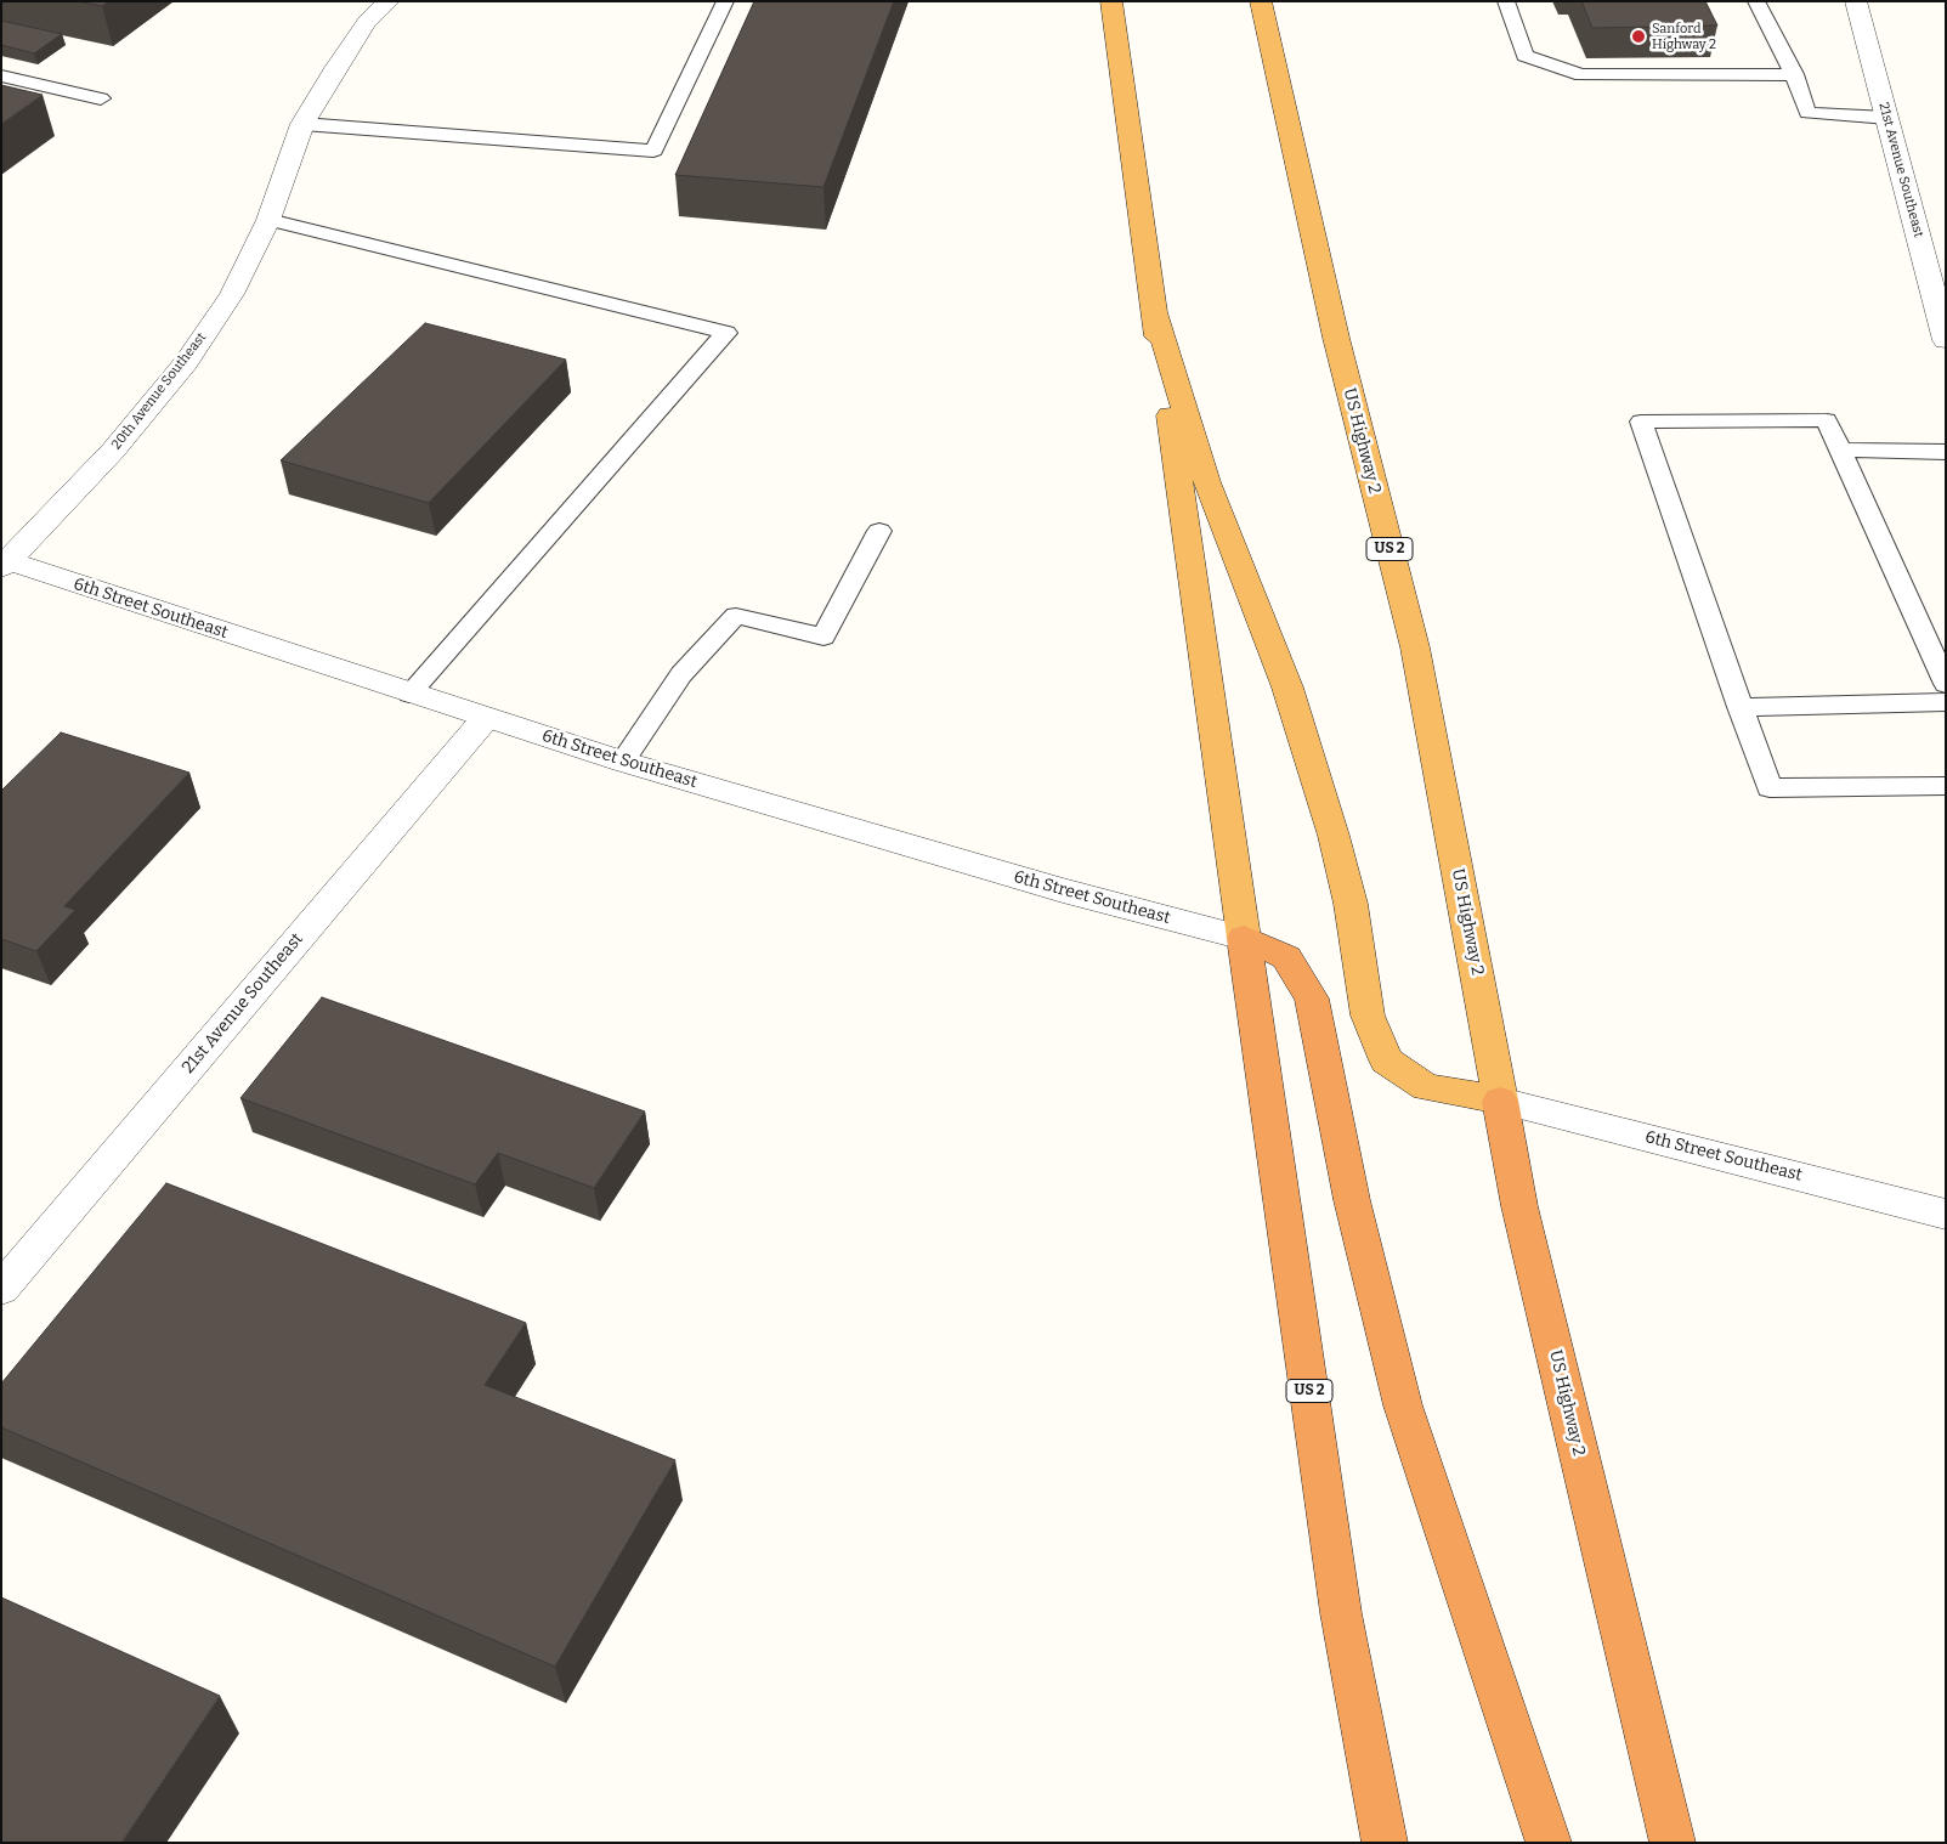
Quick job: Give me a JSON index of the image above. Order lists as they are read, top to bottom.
{
  "streets": {
    "highway": ["US Highway 2", "US 2"],
    "street": ["21st Avenue Southeast", "20th Avenue Southeast", "6th Street Southeast"]
  },
  "crossings": [
    ["21st Avenue Southeast", "6th Street Southeast"],
    ["20th Avenue Southeast", "6th Street Southeast"],
    ["US Highway 2", "6th Street Southeast"],
    ["US 2", "6th Street Southeast"]
  ],
  "places": ["Sanford Highway 2"]
}
